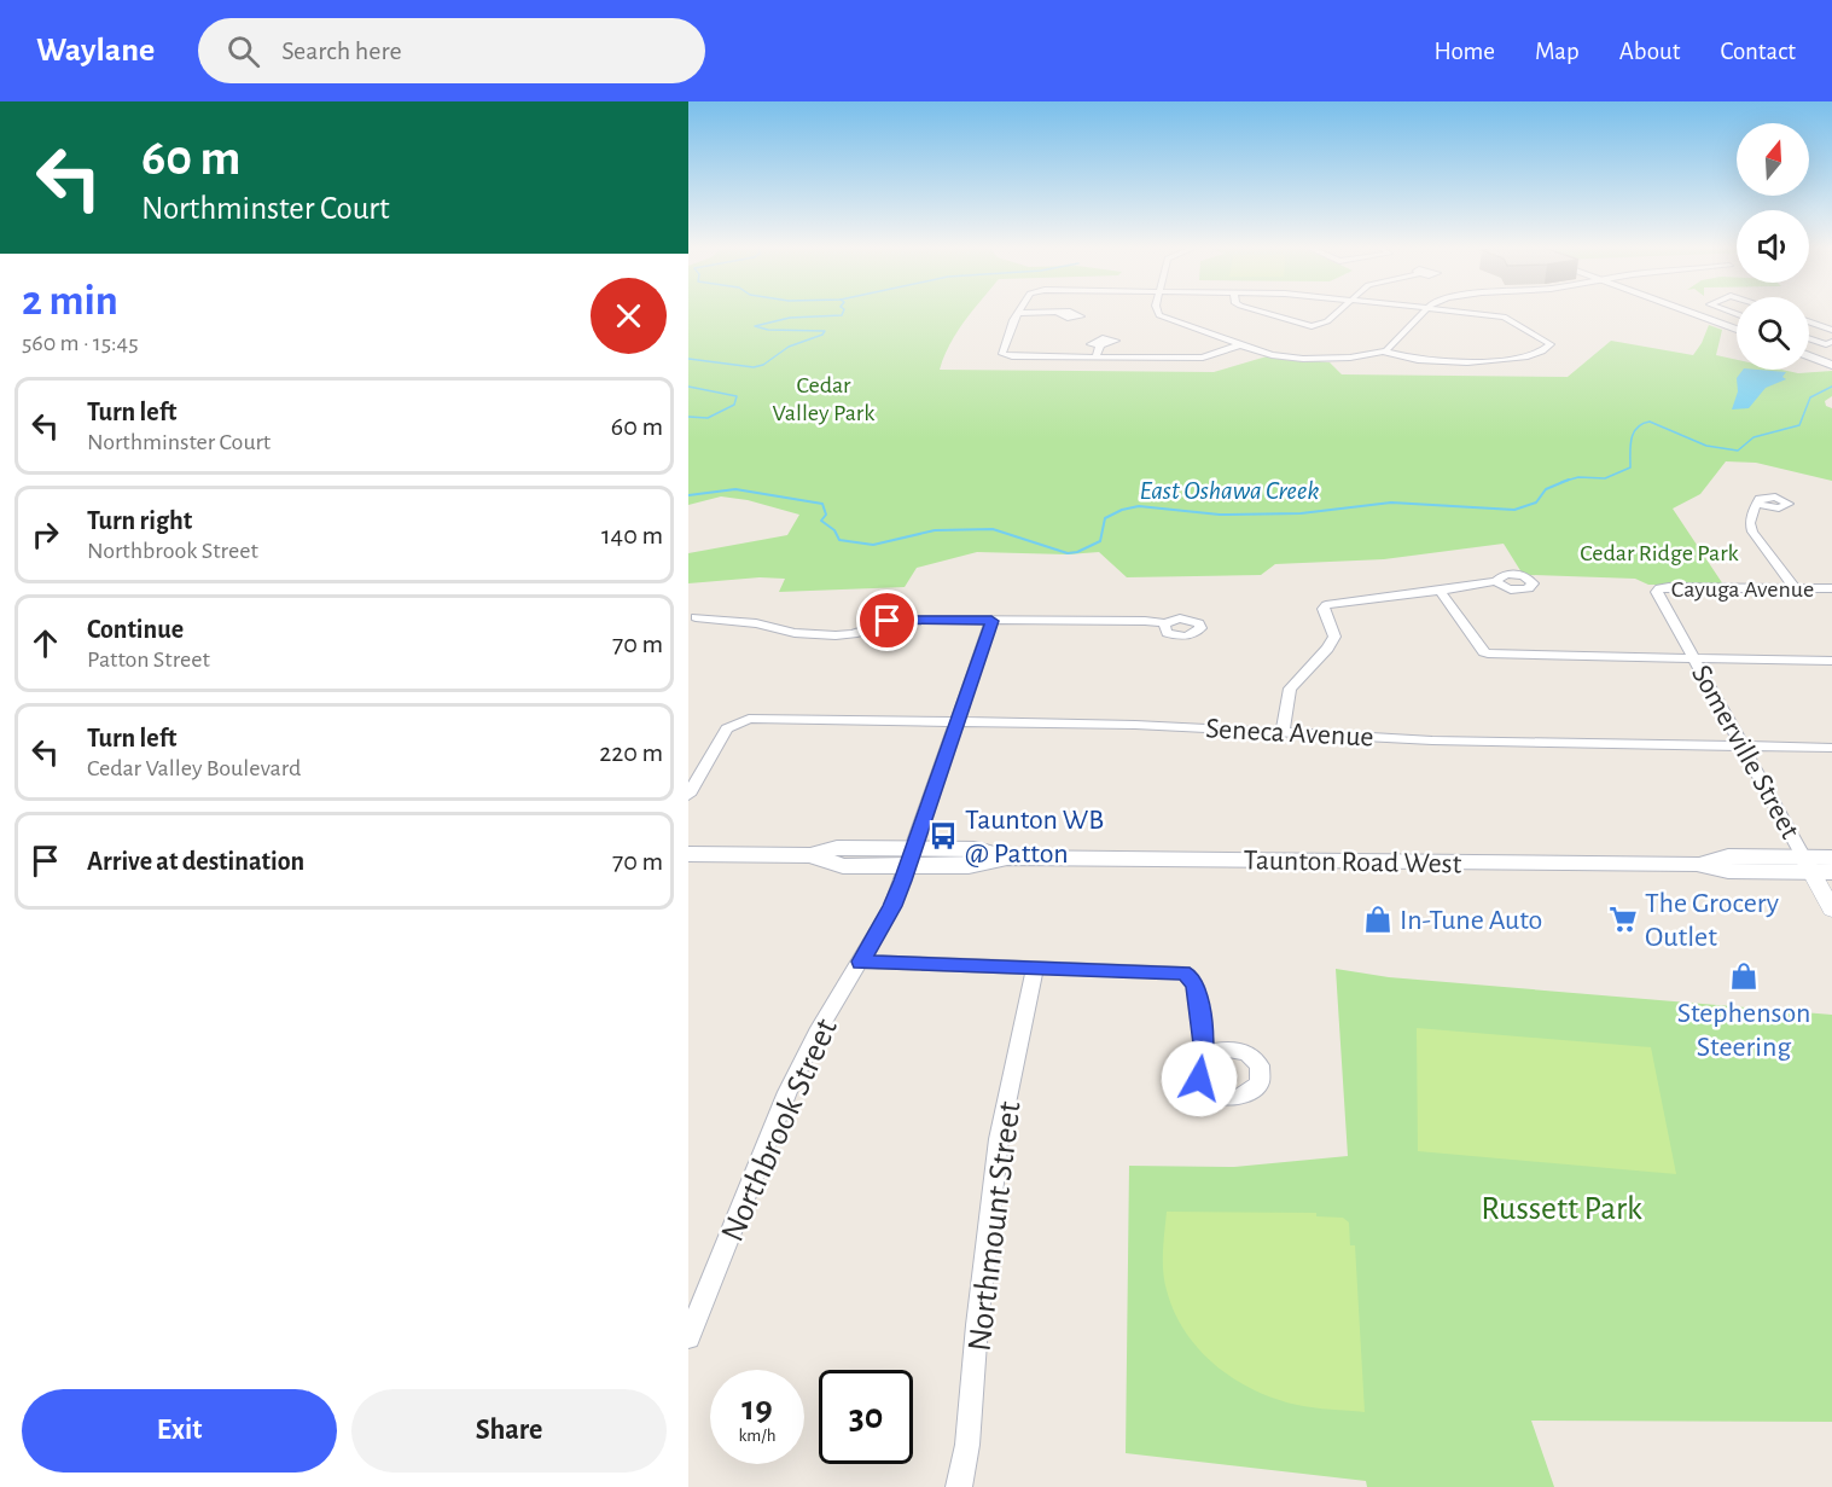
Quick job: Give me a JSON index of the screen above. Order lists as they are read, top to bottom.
{
  "streets": {
    "main road": ["Taunton Road West"],
    "street": [
      "Cayuga Avenue",
      "Seneca Avenue",
      "Somerville Street",
      "Northbrook Street",
      "Northmount Street"
    ]
  },
  "crossings": [
    ["Cayuga Avenue", "Somerville Street"],
    ["Seneca Avenue", "Somerville Street"],
    ["Seneca Avenue", "Northbrook Street"],
    ["Somerville Street", "Taunton Road West"],
    ["Taunton Road West", "Northbrook Street"]
  ],
  "water": ["East Oshawa Creek"],
  "parks": ["Cedar Valley Park", "Cedar Ridge Park", "Russett Park"],
  "places": {
    "bus stop": ["Taunton WB @ Patton"],
    "shop": ["In-Tune Auto", "Stephenson Steering"],
    "supermarket": ["The Grocery Outlet"]
  },
  "north": "top",
  "page": {
    "header": "Waylane",
    "search": "Search here",
    "nav": [
      "Home",
      "Map",
      "About",
      "Contact"
    ],
    "turn": ["60 m", "Northminster Court"],
    "heading": ["2 min", "560 m · 15:45"],
    "list": [
      {
        "name": "Turn left",
        "note": "Northminster Court",
        "value": "60 m"
      },
      {
        "name": "Turn right",
        "note": "Northbrook Street",
        "value": "140 m"
      },
      {
        "name": "Continue",
        "note": "Patton Street",
        "value": "70 m"
      },
      {
        "name": "Turn left",
        "note": "Cedar Valley Boulevard",
        "value": "220 m"
      },
      {
        "name": "Arrive at destination",
        "value": "70 m"
      }
    ],
    "speed": "19 km/h",
    "limit": "30",
    "buttons": ["Exit", "Share"]
  }
}
